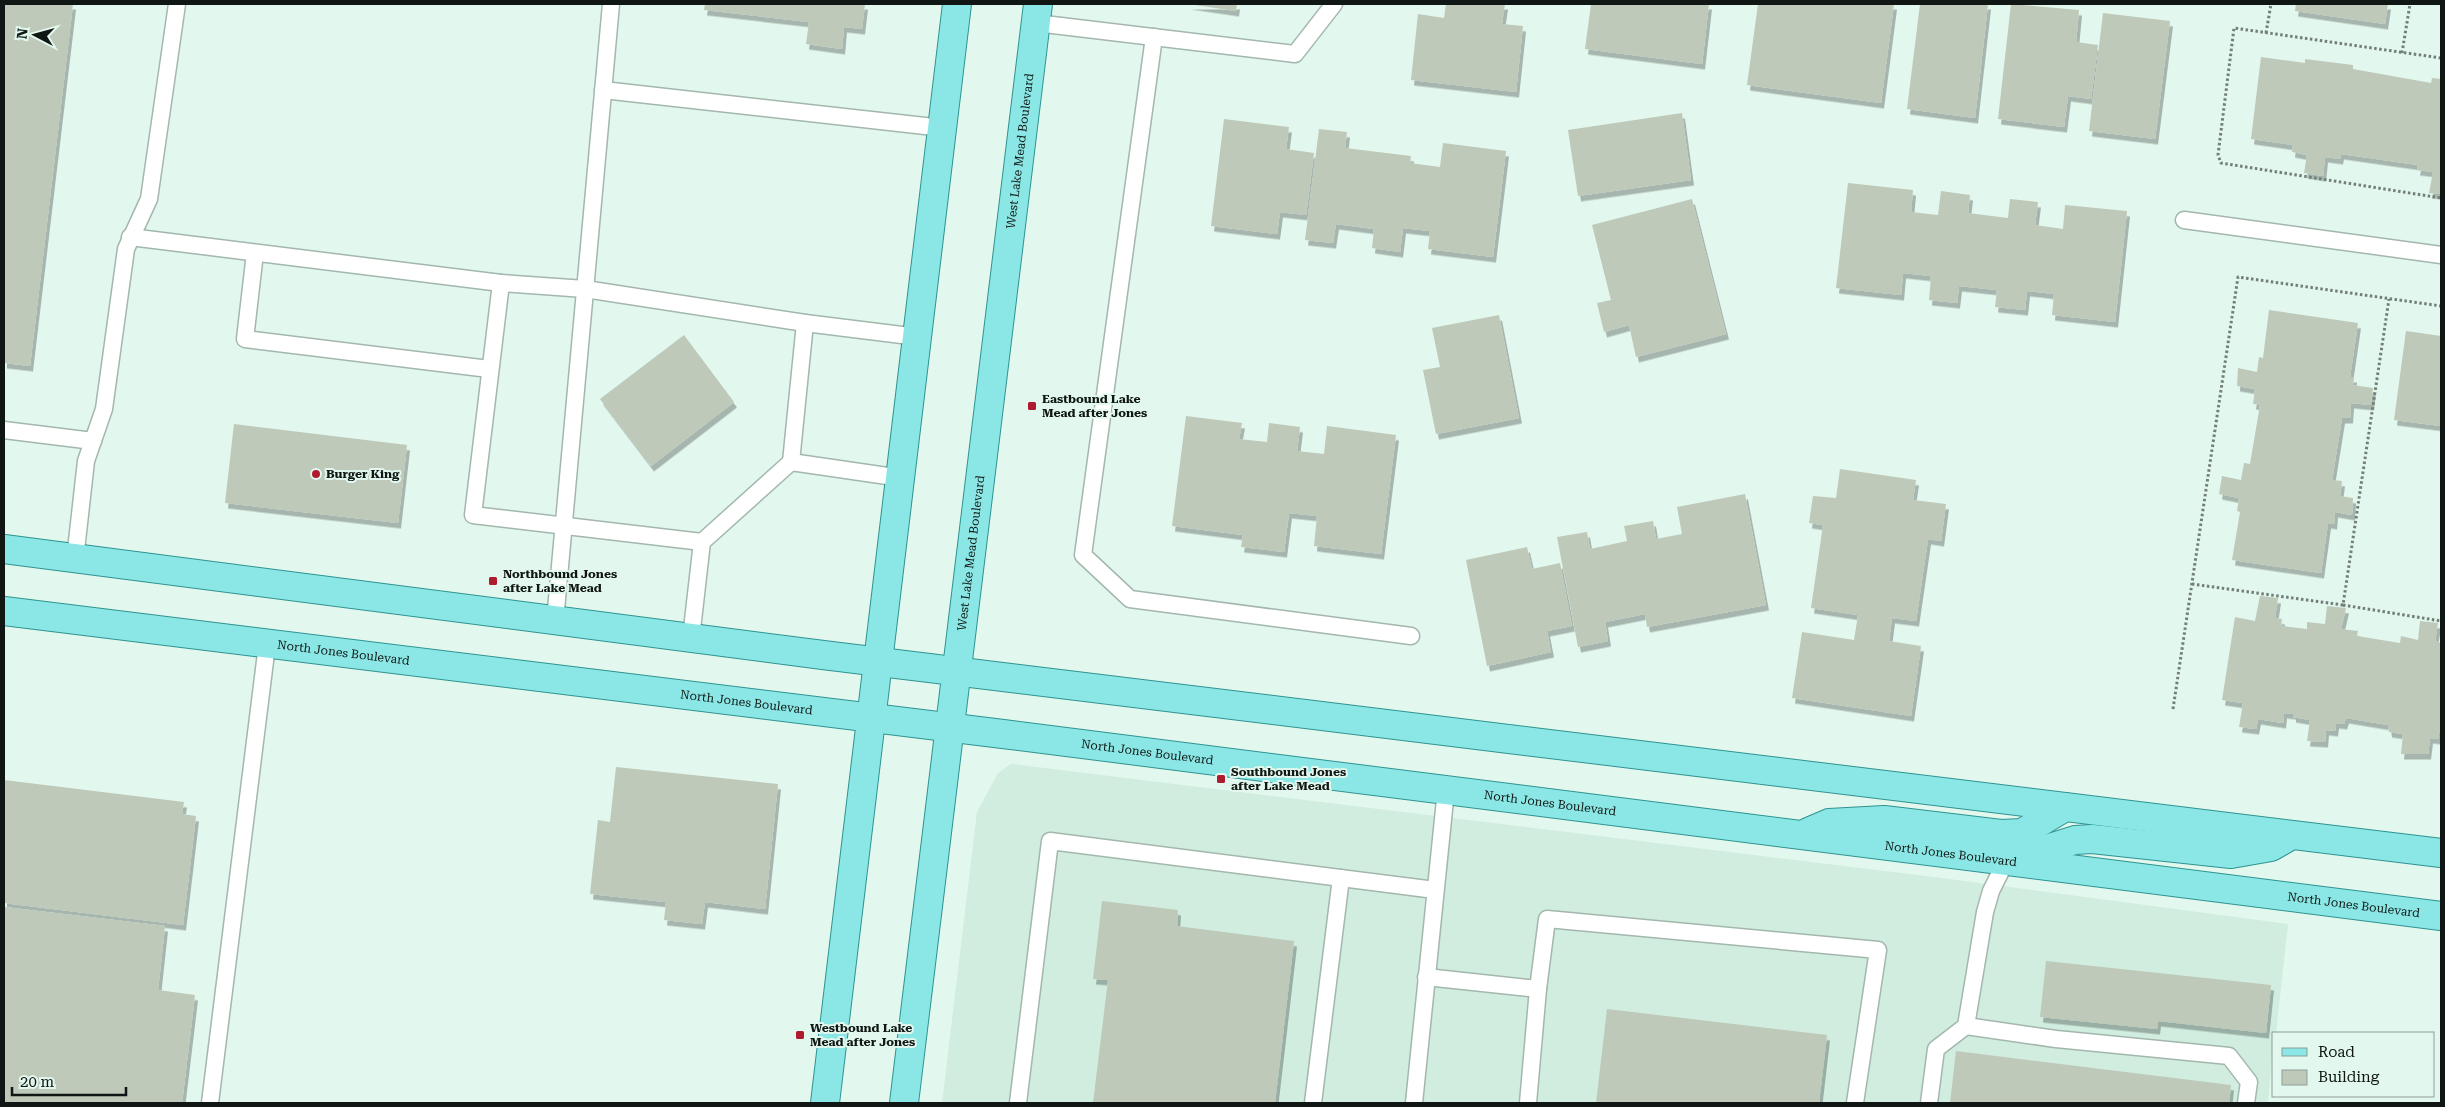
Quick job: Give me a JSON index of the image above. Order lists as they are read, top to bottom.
{
  "streets": {
    "main road": ["West Lake Mead Boulevard", "North Jones Boulevard"]
  },
  "crossings": [
    ["West Lake Mead Boulevard", "North Jones Boulevard"]
  ],
  "places": {
    "transit": [
      "Eastbound Lake Mead after Jones",
      "Northbound Jones after Lake Mead",
      "Southbound Jones after Lake Mead",
      "Westbound Lake Mead after Jones"
    ],
    "other": ["Burger King"]
  },
  "legend": ["Road", "Building"],
  "scale_bar": "20 m",
  "north": "left"
}
